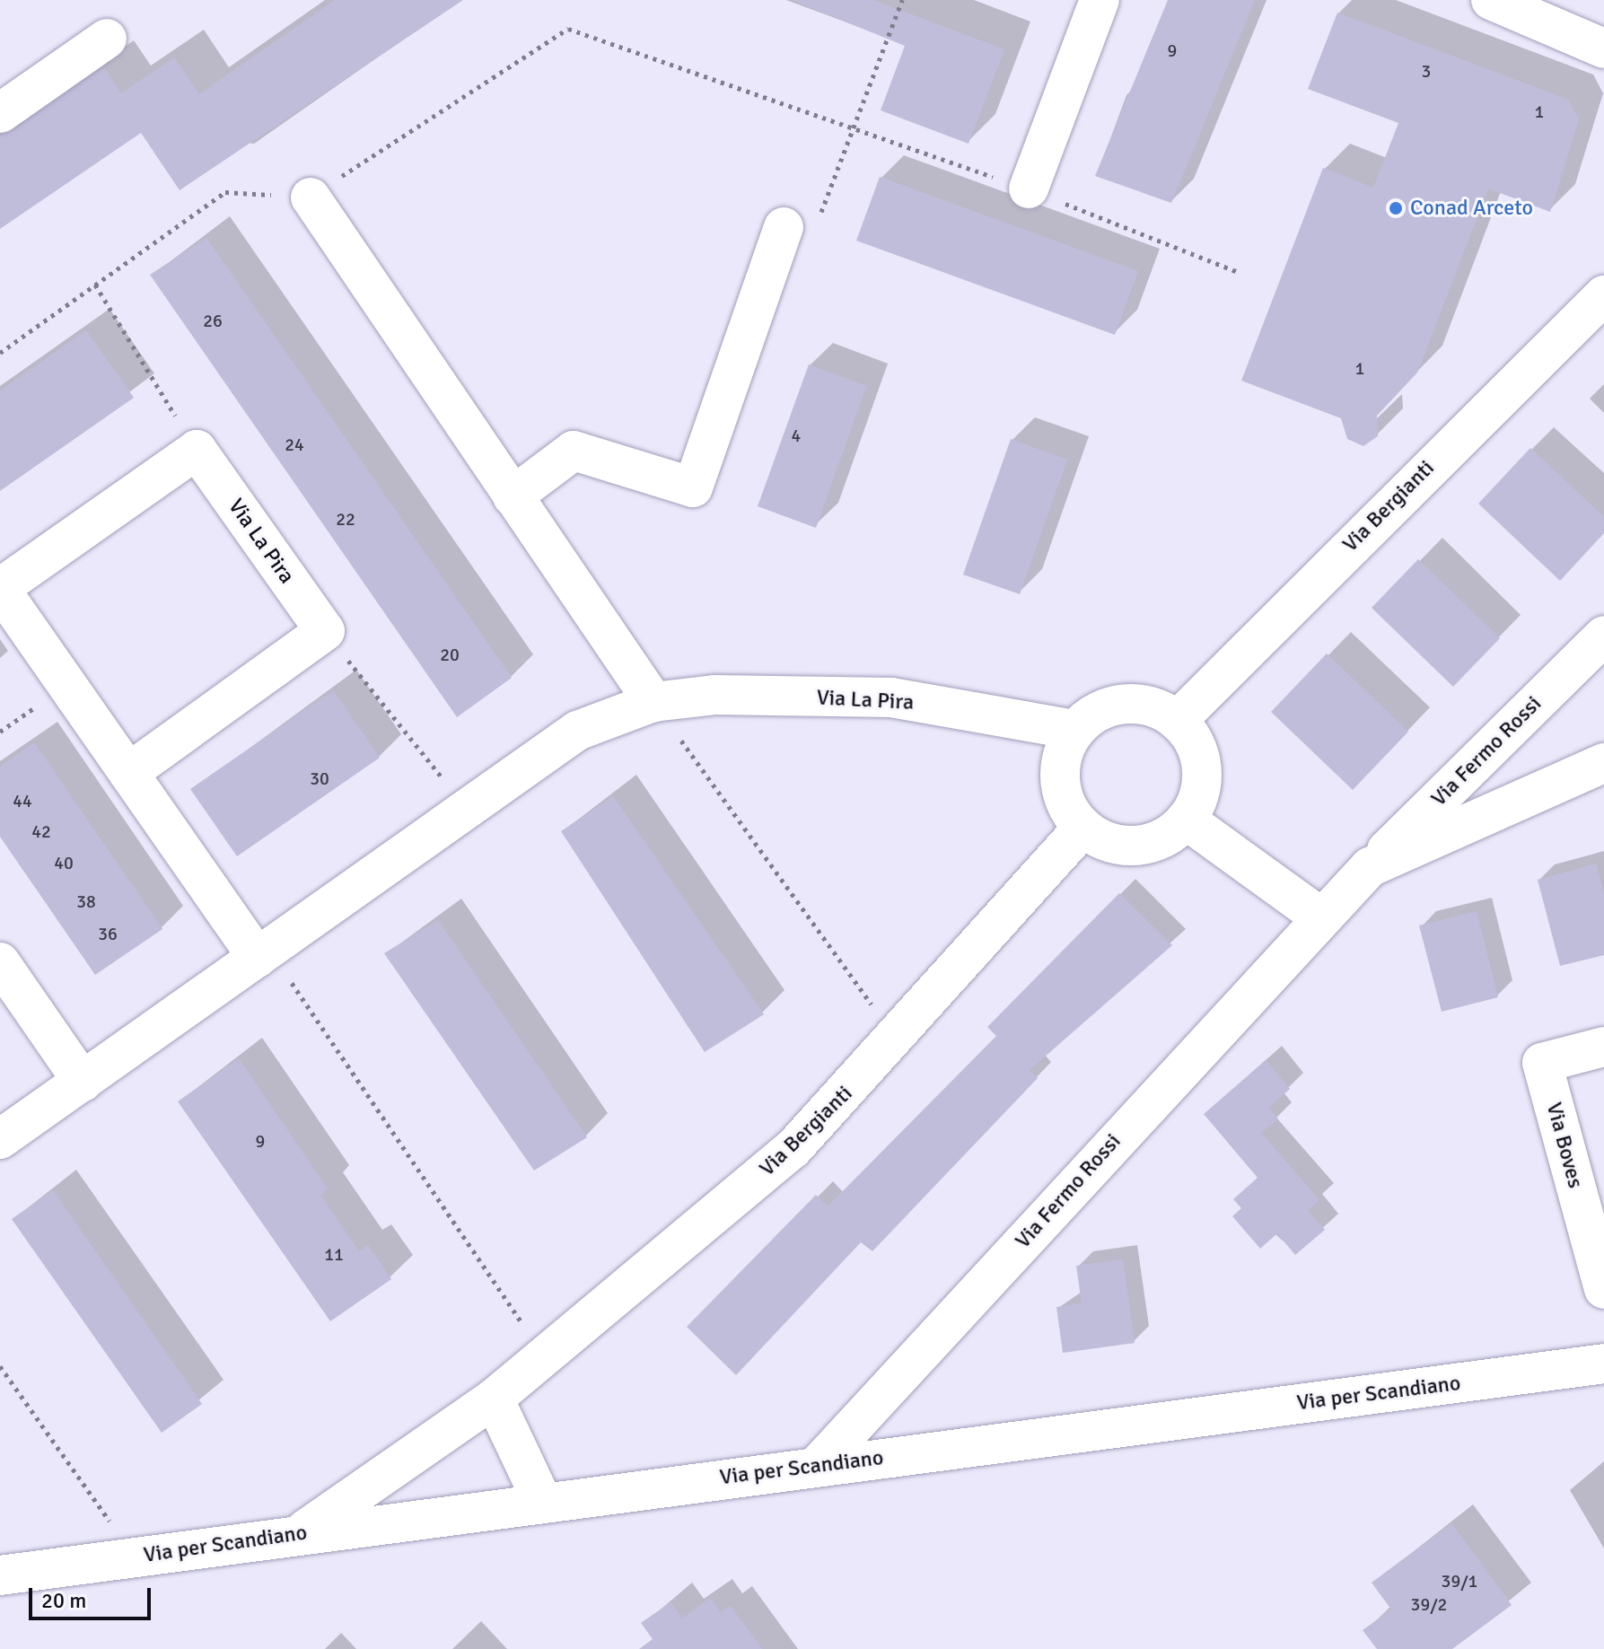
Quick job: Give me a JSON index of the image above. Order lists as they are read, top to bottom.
{
  "streets": {
    "street": [
      "Via Bergianti",
      "Via La Pira",
      "Via Fermo Rossi",
      "Via Boves",
      "Via per Scandiano"
    ]
  },
  "crossings": [
    ["Via Bergianti", "Via La Pira"],
    ["Via Bergianti", "Via per Scandiano"],
    ["Via Fermo Rossi", "Via per Scandiano"]
  ],
  "places": ["Conad Arceto"],
  "house_numbers": [
    "9",
    "3",
    "1",
    "26",
    "1",
    "4",
    "24",
    "22",
    "20",
    "30",
    "44",
    "42",
    "40",
    "38",
    "36",
    "9",
    "11",
    "39/1",
    "39/2"
  ],
  "scale_bar": "20 m"
}
